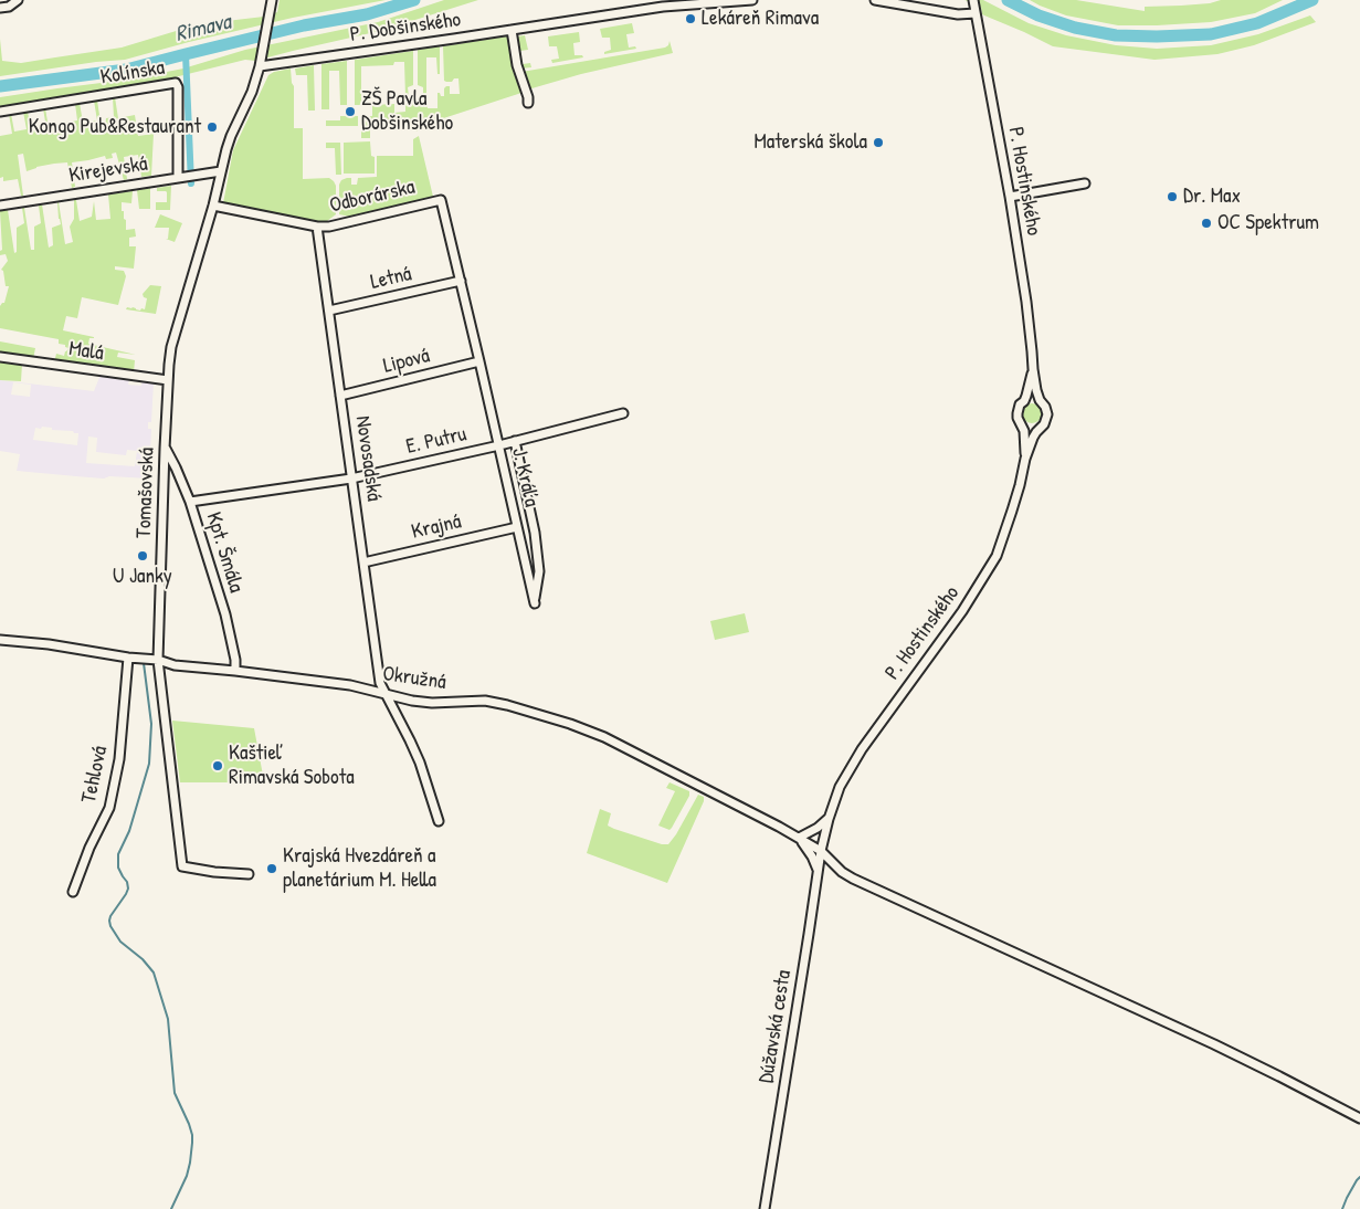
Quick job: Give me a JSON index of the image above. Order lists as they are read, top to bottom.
{
  "streets": {
    "street": [
      "P. Dobšinského",
      "Kolínska",
      "Kirejevská",
      "P. Hostinského",
      "Odborárska",
      "Letná",
      "Malá",
      "Lipová",
      "E. Putru",
      "Novosadská",
      "J. Kráľa",
      "Tomašovská",
      "Krajná",
      "Kpt. Šmála",
      "Okružná",
      "Tehlová",
      "Dúžavská cesta"
    ]
  },
  "crossings": [
    ["P. Dobšinského", "Tomašovská"],
    ["Kolínska", "Kirejevská"],
    ["Kirejevská", "Tomašovská"],
    ["P. Hostinského", "Okružná"],
    ["P. Hostinského", "Dúžavská cesta"],
    ["Odborárska", "Novosadská"],
    ["Odborárska", "J. Kráľa"],
    ["Odborárska", "Tomašovská"],
    ["Letná", "Novosadská"],
    ["Letná", "J. Kráľa"],
    ["Malá", "Tomašovská"],
    ["Lipová", "Novosadská"],
    ["Lipová", "J. Kráľa"],
    ["E. Putru", "Novosadská"],
    ["E. Putru", "J. Kráľa"],
    ["E. Putru", "Kpt. Šmála"],
    ["Novosadská", "Krajná"],
    ["Novosadská", "Okružná"],
    ["J. Kráľa", "Krajná"],
    ["Tomašovská", "Kpt. Šmála"],
    ["Tomašovská", "Okružná"],
    ["Kpt. Šmála", "Okružná"],
    ["Okružná", "Tehlová"],
    ["Okružná", "Dúžavská cesta"]
  ],
  "water": ["Rimava"],
  "places": [
    "Lekáreň Rimava",
    "ZŠ Pavla Dobšinského",
    "Kongo Pub&Restaurant",
    "Materská škola",
    "Dr. Max",
    "OC Spektrum",
    "U Janky",
    "Kaštieľ Rimavská Sobota",
    "Krajská Hvezdáreň a planetárium M. Hella"
  ]
}
